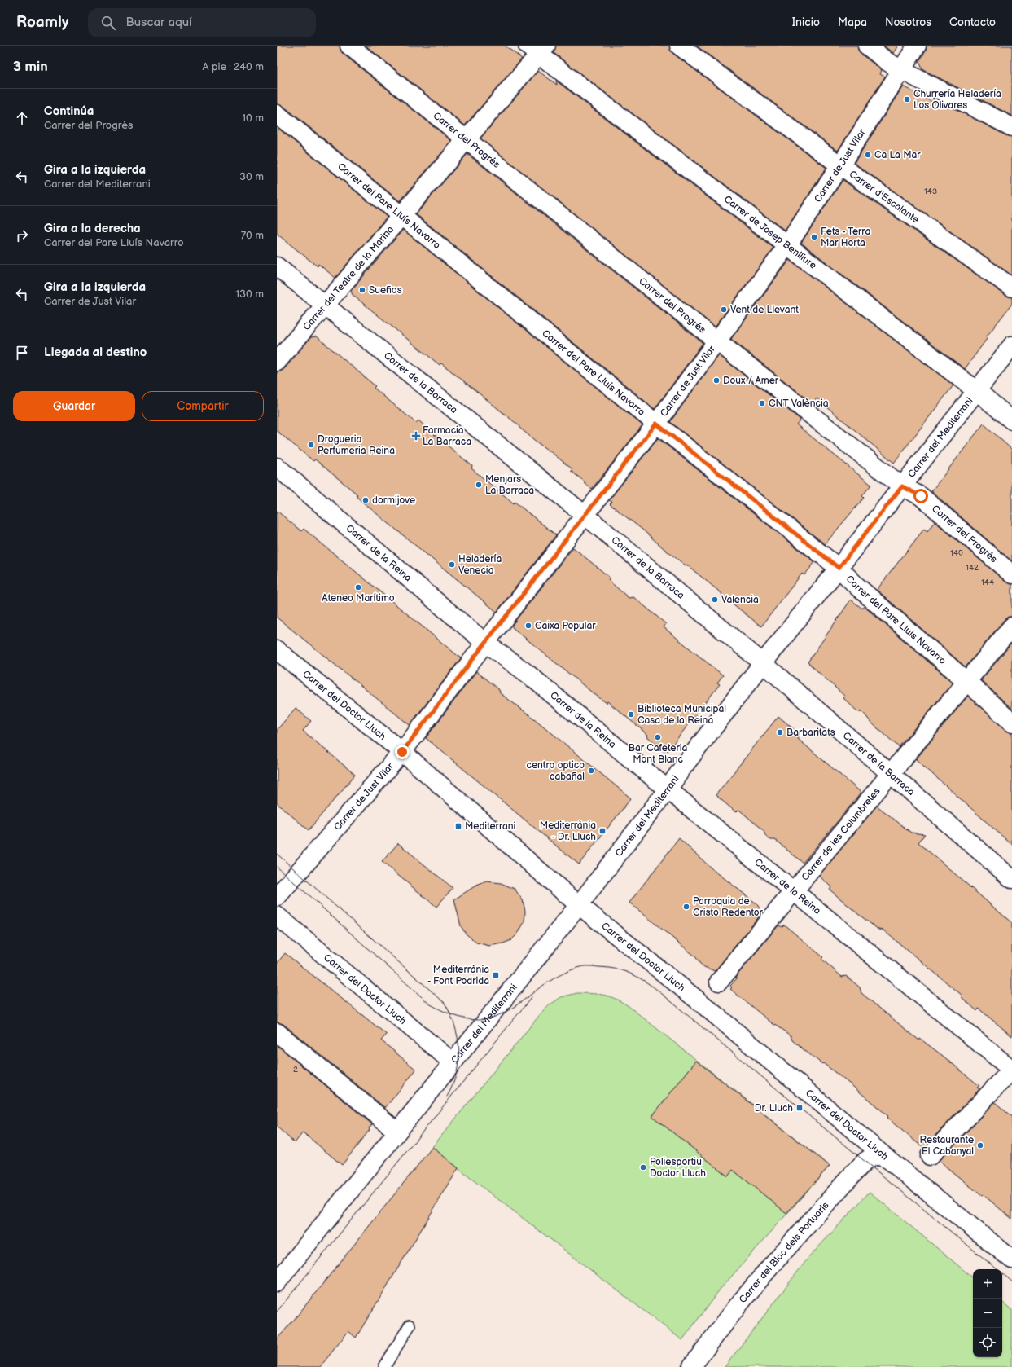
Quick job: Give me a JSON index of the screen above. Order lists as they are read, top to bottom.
{
  "streets": {
    "street": [
      "Carrer del Progrés",
      "Carrer de Just Vilar",
      "Carrer d'Escalante",
      "Carrer del Pare Lluís Navarro",
      "Carrer de Josep Benlliure",
      "Carrer del Teatre de la Marina",
      "Carrer de la Barraca",
      "Carrer del Mediterrani",
      "Carrer de la Reina",
      "Carrer del Doctor Lluch",
      "Carrer de les Columbretes",
      "Carrer del Bloc dels Portuaris"
    ]
  },
  "crossings": [
    ["Carrer del Progrés", "Carrer de Just Vilar"],
    ["Carrer del Progrés", "Carrer del Teatre de la Marina"],
    ["Carrer del Progrés", "Carrer del Mediterrani"],
    ["Carrer de Just Vilar", "Carrer d'Escalante"],
    ["Carrer de Just Vilar", "Carrer del Pare Lluís Navarro"],
    ["Carrer de Just Vilar", "Carrer de Josep Benlliure"],
    ["Carrer de Just Vilar", "Carrer de la Barraca"],
    ["Carrer de Just Vilar", "Carrer de la Reina"],
    ["Carrer de Just Vilar", "Carrer del Doctor Lluch"],
    ["Carrer del Pare Lluís Navarro", "Carrer del Teatre de la Marina"],
    ["Carrer del Pare Lluís Navarro", "Carrer del Mediterrani"],
    ["Carrer del Pare Lluís Navarro", "Carrer de les Columbretes"],
    ["Carrer de Josep Benlliure", "Carrer del Teatre de la Marina"],
    ["Carrer de Josep Benlliure", "Carrer del Mediterrani"],
    ["Carrer del Teatre de la Marina", "Carrer de la Barraca"],
    ["Carrer de la Barraca", "Carrer del Mediterrani"],
    ["Carrer de la Barraca", "Carrer de les Columbretes"],
    ["Carrer del Mediterrani", "Carrer de la Reina"],
    ["Carrer del Mediterrani", "Carrer del Doctor Lluch"],
    ["Carrer de la Reina", "Carrer de les Columbretes"],
    ["Carrer del Doctor Lluch", "Carrer del Bloc dels Portuaris"]
  ],
  "places": {
    "other": [
      "Churrería Heladería Los Olivares",
      "Ca La Mar",
      "Fets - Terra Mar Horta",
      "Sueños",
      "Vent de Llevant",
      "Doux / Amer",
      "CNT València",
      "Drogueria Perfumeria Reina",
      "Menjars La Barraca",
      "dormijove",
      "Heladería Venecia",
      "Ateneo Marítimo",
      "Valencia",
      "Caixa Popular",
      "Biblioteca Municipal Casa de la Reina",
      "Barbaritats",
      "Bar Cafeteria Mont Blanc",
      "centro optico cabañal",
      "Parroquia de Cristo Redentor",
      "Restaurante El Cabanyal",
      "Poliesportiu Doctor Lluch"
    ],
    "health": ["Farmacia La Barraca"],
    "transit": [
      "Mediterrani",
      "Mediterrània - Dr. Lluch",
      "Mediterrània - Font Podrida",
      "Dr. Lluch"
    ]
  },
  "house_numbers": [
    "143",
    "140",
    "142",
    "144",
    "2"
  ],
  "page": {
    "header": "Roamly",
    "search": "Buscar aquí",
    "nav": [
      "Inicio",
      "Mapa",
      "Nosotros",
      "Contacto"
    ],
    "heading": ["3 min", "A pie · 240 m"],
    "list": [
      ["Continúa", "Carrer del Progrés", "10 m"],
      ["Gira a la izquierda", "Carrer del Mediterrani", "30 m"],
      ["Gira a la derecha", "Carrer del Pare Lluís Navarro", "70 m"],
      ["Gira a la izquierda", "Carrer de Just Vilar", "130 m"],
      "Llegada al destino"
    ],
    "buttons": ["Guardar", "Compartir"],
    "map_buttons": ["+", "−"]
  }
}
